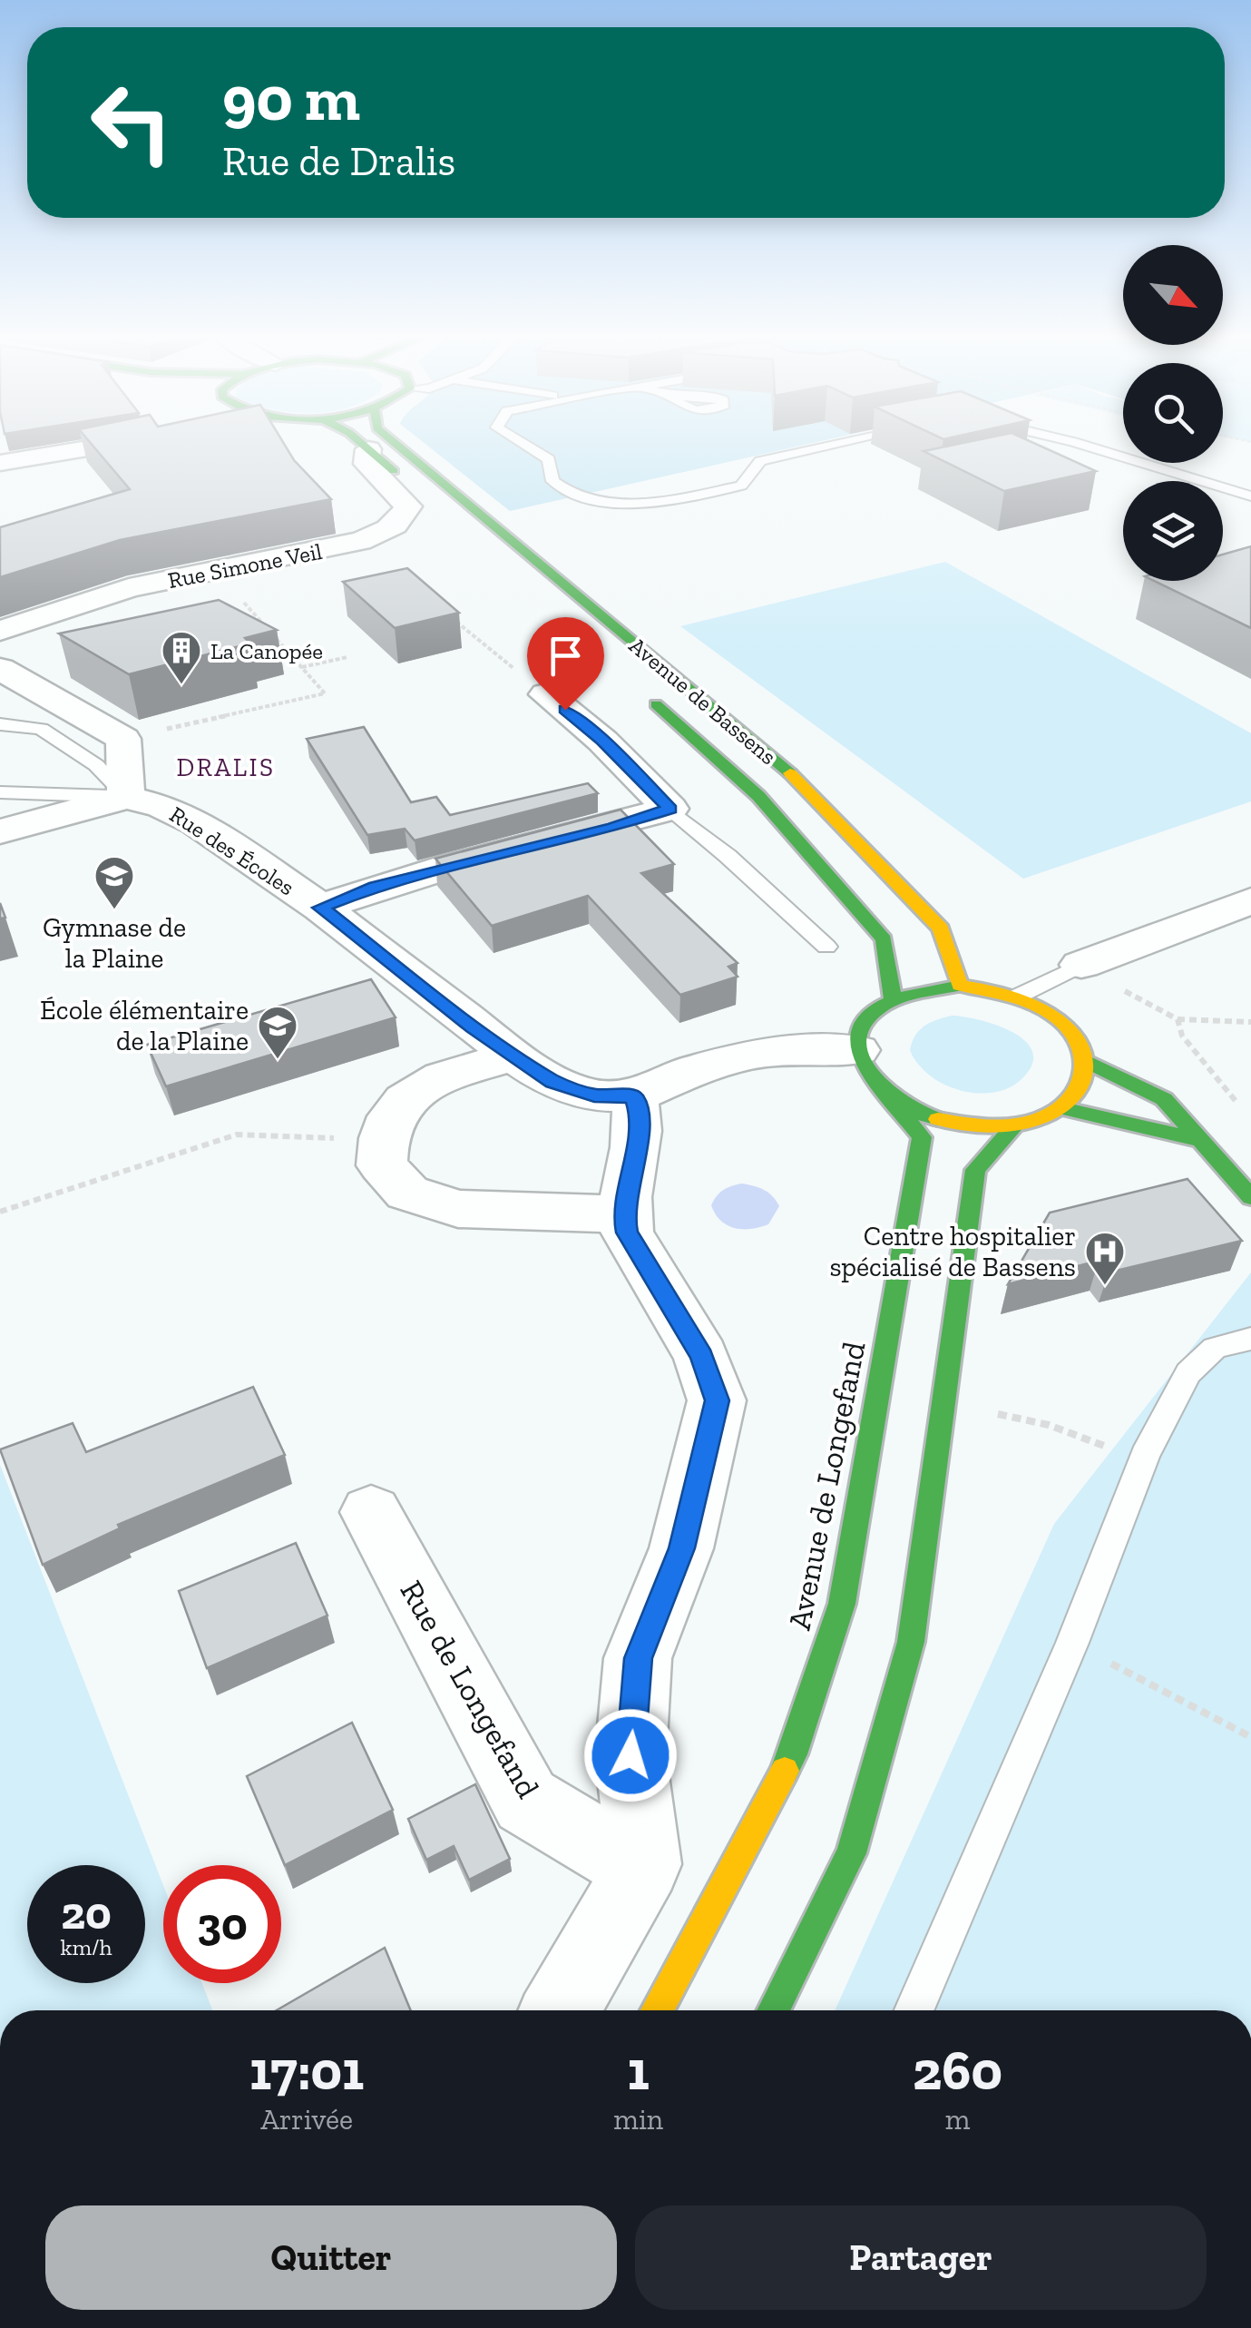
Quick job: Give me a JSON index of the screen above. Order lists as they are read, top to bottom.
{
  "streets": {
    "main road": ["Avenue de Bassens", "Avenue de Longefand"],
    "street": ["Rue Simone Veil", "Rue des Écoles", "Rue de Longefand"]
  },
  "crossings": [
    ["Avenue de Bassens", "Avenue de Longefand"]
  ],
  "districts": ["DRALIS"],
  "places": {
    "building": ["La Canopée"],
    "school or university": ["Gymnase de la Plaine", "École élémentaire de la Plaine"],
    "hospital": ["Centre hospitalier spécialisé de Bassens"]
  },
  "north": "bottom right",
  "page": {
    "turn": ["90 m", "Rue de Dralis"],
    "speed": "20 km/h",
    "limit": "30",
    "eta": [
      "17:01",
      "Arrivée",
      "1",
      "min",
      "260",
      "m"
    ],
    "buttons": ["Quitter", "Partager"]
  }
}
